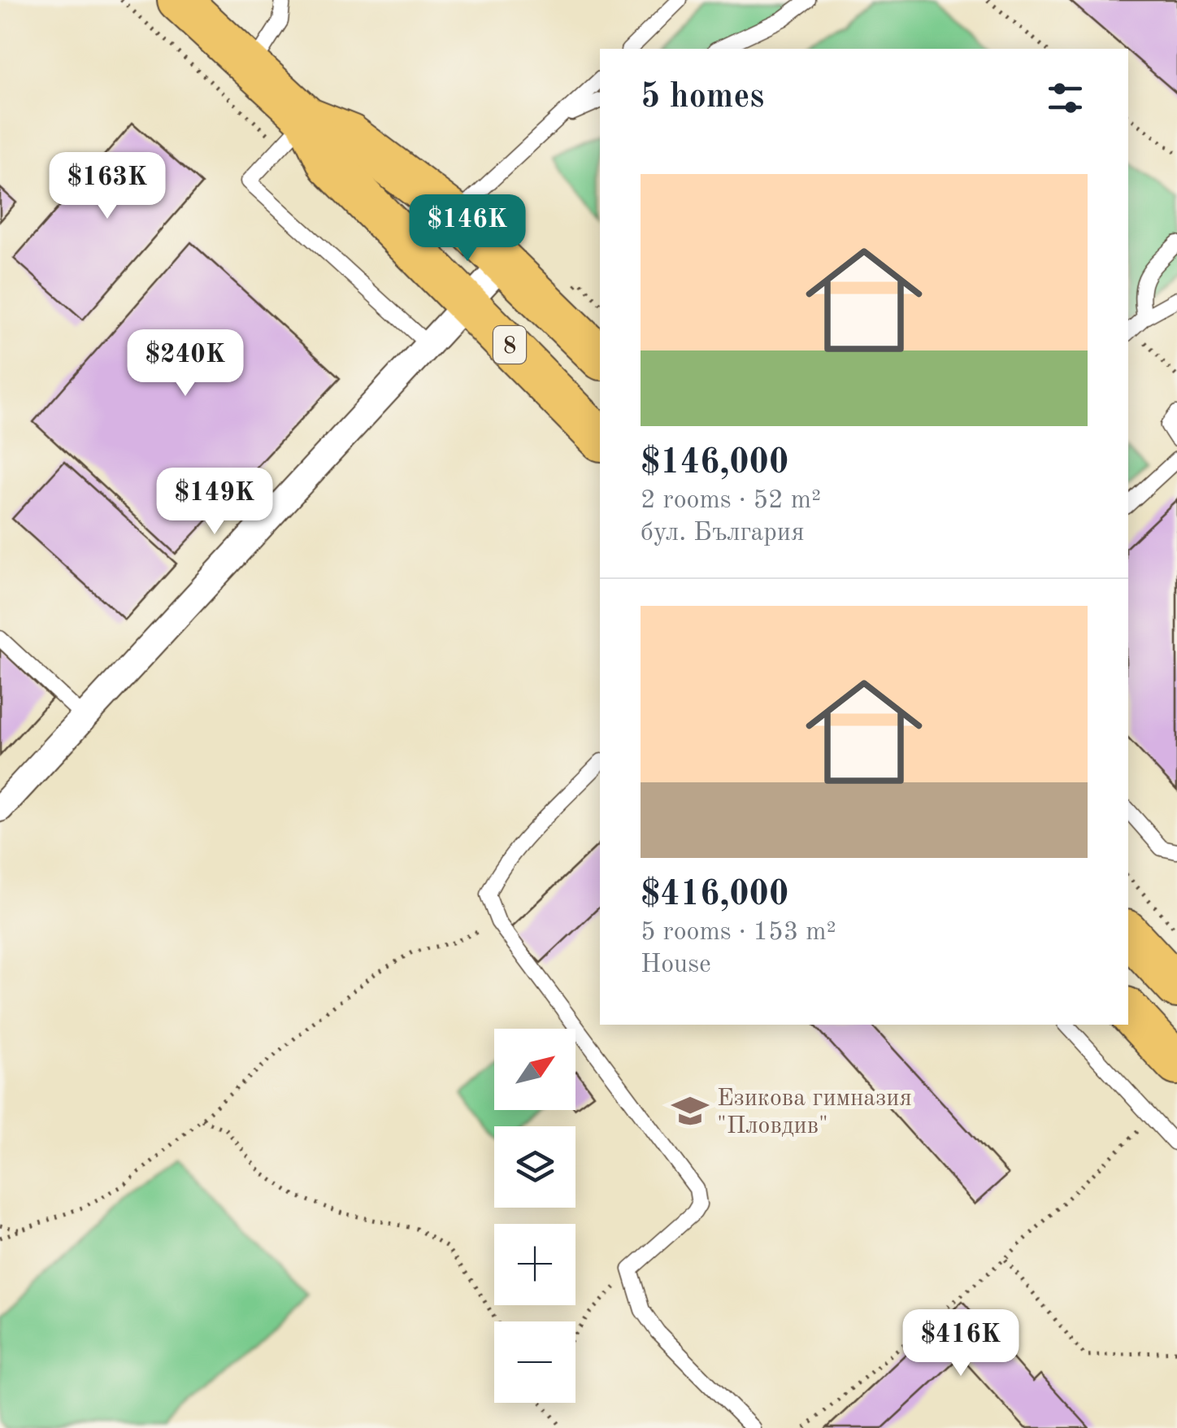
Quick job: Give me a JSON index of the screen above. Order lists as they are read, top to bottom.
{
  "streets": {
    "main road": ["8"]
  },
  "places": {
    "school or university": ["Езикова гимназия \"Пловдив\""]
  },
  "north": "top right",
  "page": {
    "heading": "5 homes",
    "list": [
      {
        "name": "$146,000",
        "note": "2 rooms · 52 m² · бул. България"
      },
      {
        "name": "$416,000",
        "note": "5 rooms · 153 m² · House"
      }
    ],
    "price": [
      "$163K",
      "$146K",
      "$240K",
      "$149K",
      "$416K"
    ],
    "map_buttons": ["+", "−"]
  }
}
